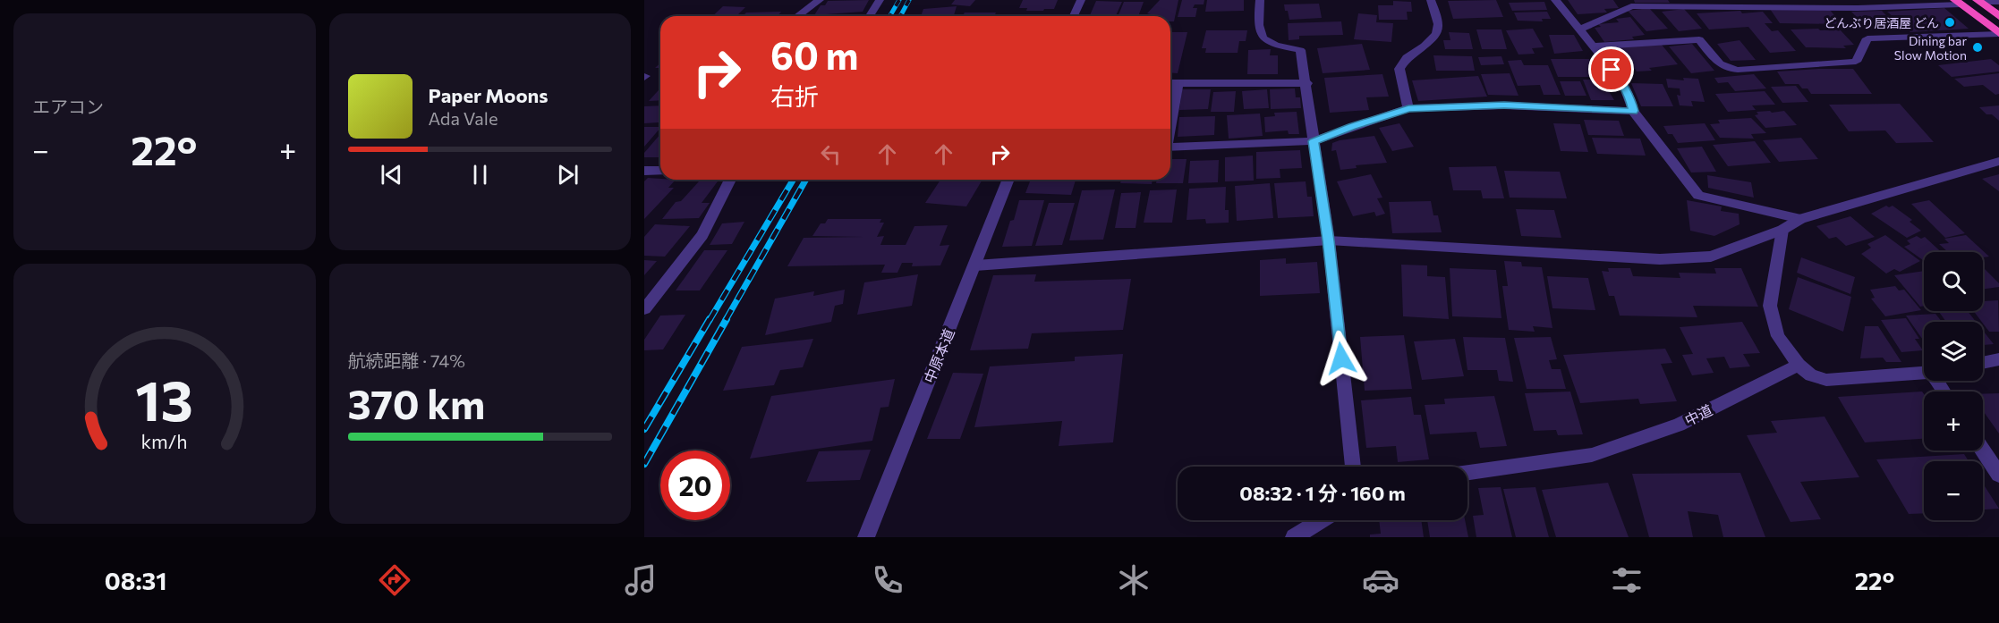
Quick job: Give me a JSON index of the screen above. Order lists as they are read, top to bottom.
{
  "streets": {
    "street": ["中原本道", "中道"]
  },
  "places": ["どんぶり居酒屋 どん", "Dining bar Slow Motion"],
  "page": {
    "tile": [
      "エアコン",
      ["航続距離 · 74%", "370 km"]
    ],
    "turn": ["60 m", "右折"],
    "song": ["Paper Moons", "Ada Vale"],
    "heat": ["−", "22°", "+"],
    "map_buttons": ["+", "−"],
    "limit": "20",
    "trip": "08:32 · 1 分 · 160 m",
    "tabs": ["08:31", "22°"],
    "gauge": ["13", "km/h"]
  }
}
